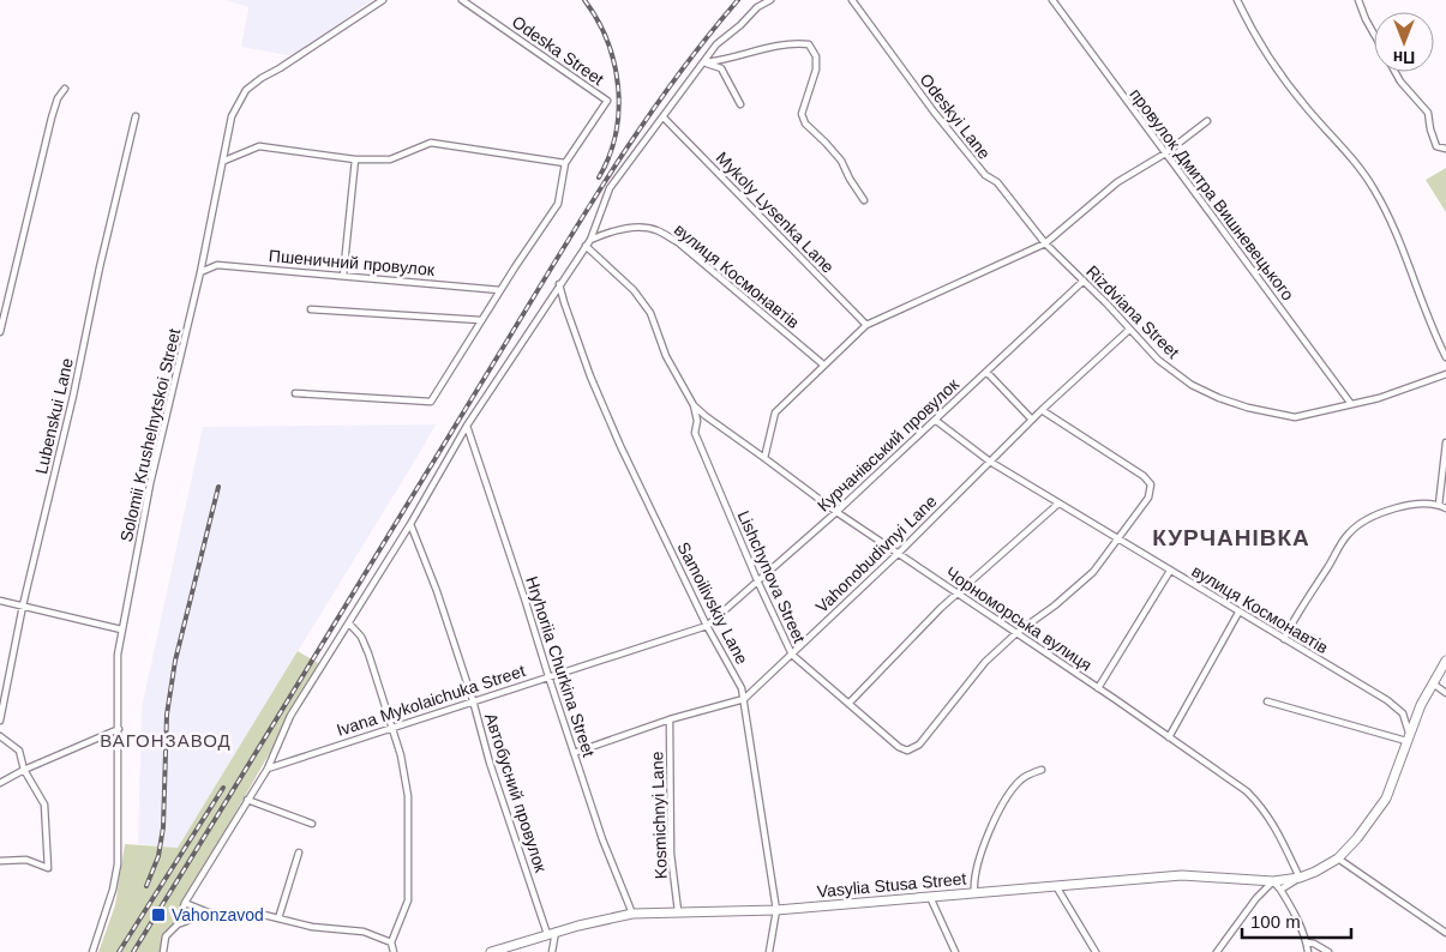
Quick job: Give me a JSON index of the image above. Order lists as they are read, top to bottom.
{
  "streets": {
    "main road": ["Vasylia Stusa Street"],
    "street": [
      "Odeska Street",
      "Odeskyi Lane",
      "провулок Дмитра Вишневецького",
      "Mykoly Lysenka Lane",
      "Пшеничний провулок",
      "вулиця Космонавтів",
      "Rizdviana Street",
      "Lubenskui Lane",
      "Solomii Krushelnytskoi Street",
      "Курчанівський провулок",
      "Vahonobudivnyi Lane",
      "Lishchynova Street",
      "Samoilivskiy Lane",
      "Чорноморська вулиця",
      "Hryhoriia Churkina Street",
      "Ivana Mykolaichuka Street",
      "Автобусний провулок",
      "Kosmichnyi Lane"
    ]
  },
  "crossings": [
    ["Odeska Street", "Пшеничний провулок"],
    ["Odeskyi Lane", "Rizdviana Street"],
    ["провулок Дмитра Вишневецького", "Rizdviana Street"],
    ["Пшеничний провулок", "Solomii Krushelnytskoi Street"],
    ["вулиця Космонавтів", "Курчанівський провулок"],
    ["вулиця Космонавтів", "Vahonobudivnyi Lane"],
    ["вулиця Космонавтів", "Lishchynova Street"],
    ["вулиця Космонавтів", "Vasylia Stusa Street"],
    ["Rizdviana Street", "Курчанівський провулок"],
    ["Rizdviana Street", "Vahonobudivnyi Lane"],
    ["Курчанівський провулок", "Lishchynova Street"],
    ["Курчанівський провулок", "Samoilivskiy Lane"],
    ["Курчанівський провулок", "Чорноморська вулиця"],
    ["Курчанівський провулок", "Ivana Mykolaichuka Street"],
    ["Vahonobudivnyi Lane", "Lishchynova Street"],
    ["Vahonobudivnyi Lane", "Samoilivskiy Lane"],
    ["Vahonobudivnyi Lane", "Чорноморська вулиця"],
    ["Vahonobudivnyi Lane", "Hryhoriia Churkina Street"],
    ["Vahonobudivnyi Lane", "Kosmichnyi Lane"],
    ["Lishchynova Street", "Чорноморська вулиця"],
    ["Samoilivskiy Lane", "Ivana Mykolaichuka Street"],
    ["Samoilivskiy Lane", "Vasylia Stusa Street"],
    ["Чорноморська вулиця", "Vasylia Stusa Street"],
    ["Hryhoriia Churkina Street", "Ivana Mykolaichuka Street"],
    ["Hryhoriia Churkina Street", "Vasylia Stusa Street"],
    ["Ivana Mykolaichuka Street", "Автобусний провулок"],
    ["Автобусний провулок", "Vasylia Stusa Street"],
    ["Kosmichnyi Lane", "Vasylia Stusa Street"]
  ],
  "districts": ["КУРЧАНІВКА", "ВАГОНЗАВОД"],
  "places": {
    "transit": ["Vahonzavod"]
  },
  "scale_bar": "100 m",
  "north": "bottom"
}
